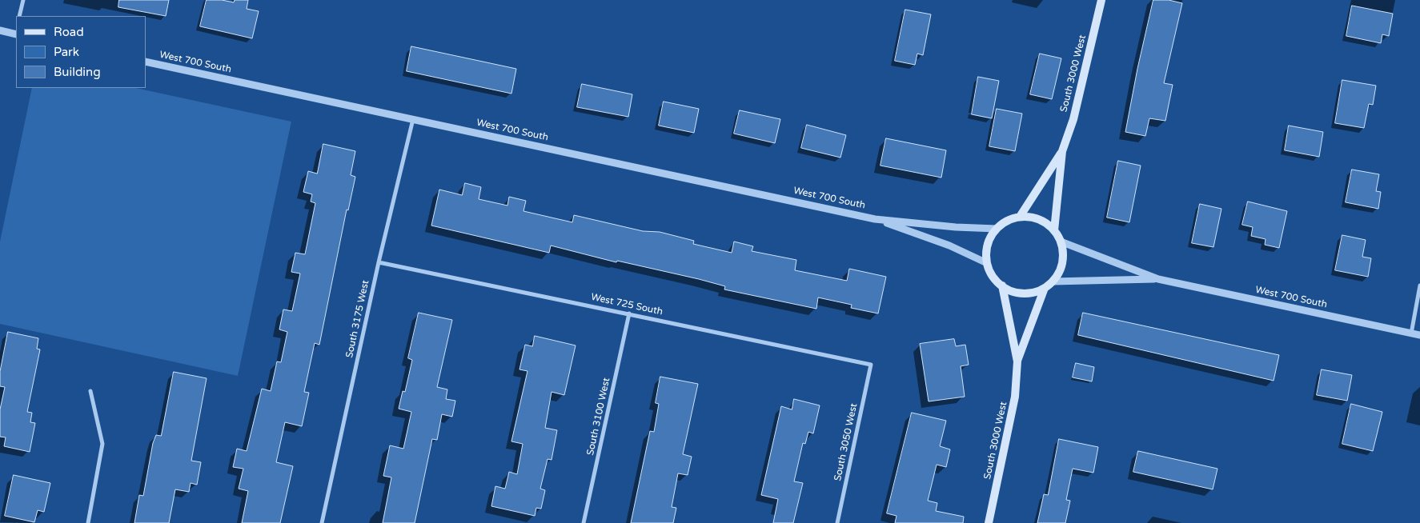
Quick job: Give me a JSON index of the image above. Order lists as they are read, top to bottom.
{
  "streets": {
    "main road": ["South 3000 West"],
    "street": [
      "West 700 South",
      "West 725 South",
      "South 3175 West",
      "South 3100 West",
      "South 3050 West"
    ]
  },
  "crossings": [
    ["West 700 South", "South 3000 West"],
    ["West 700 South", "South 3175 West"],
    ["West 725 South", "South 3175 West"],
    ["West 725 South", "South 3100 West"],
    ["West 725 South", "South 3050 West"]
  ],
  "legend": ["Road", "Park", "Building"]
}
